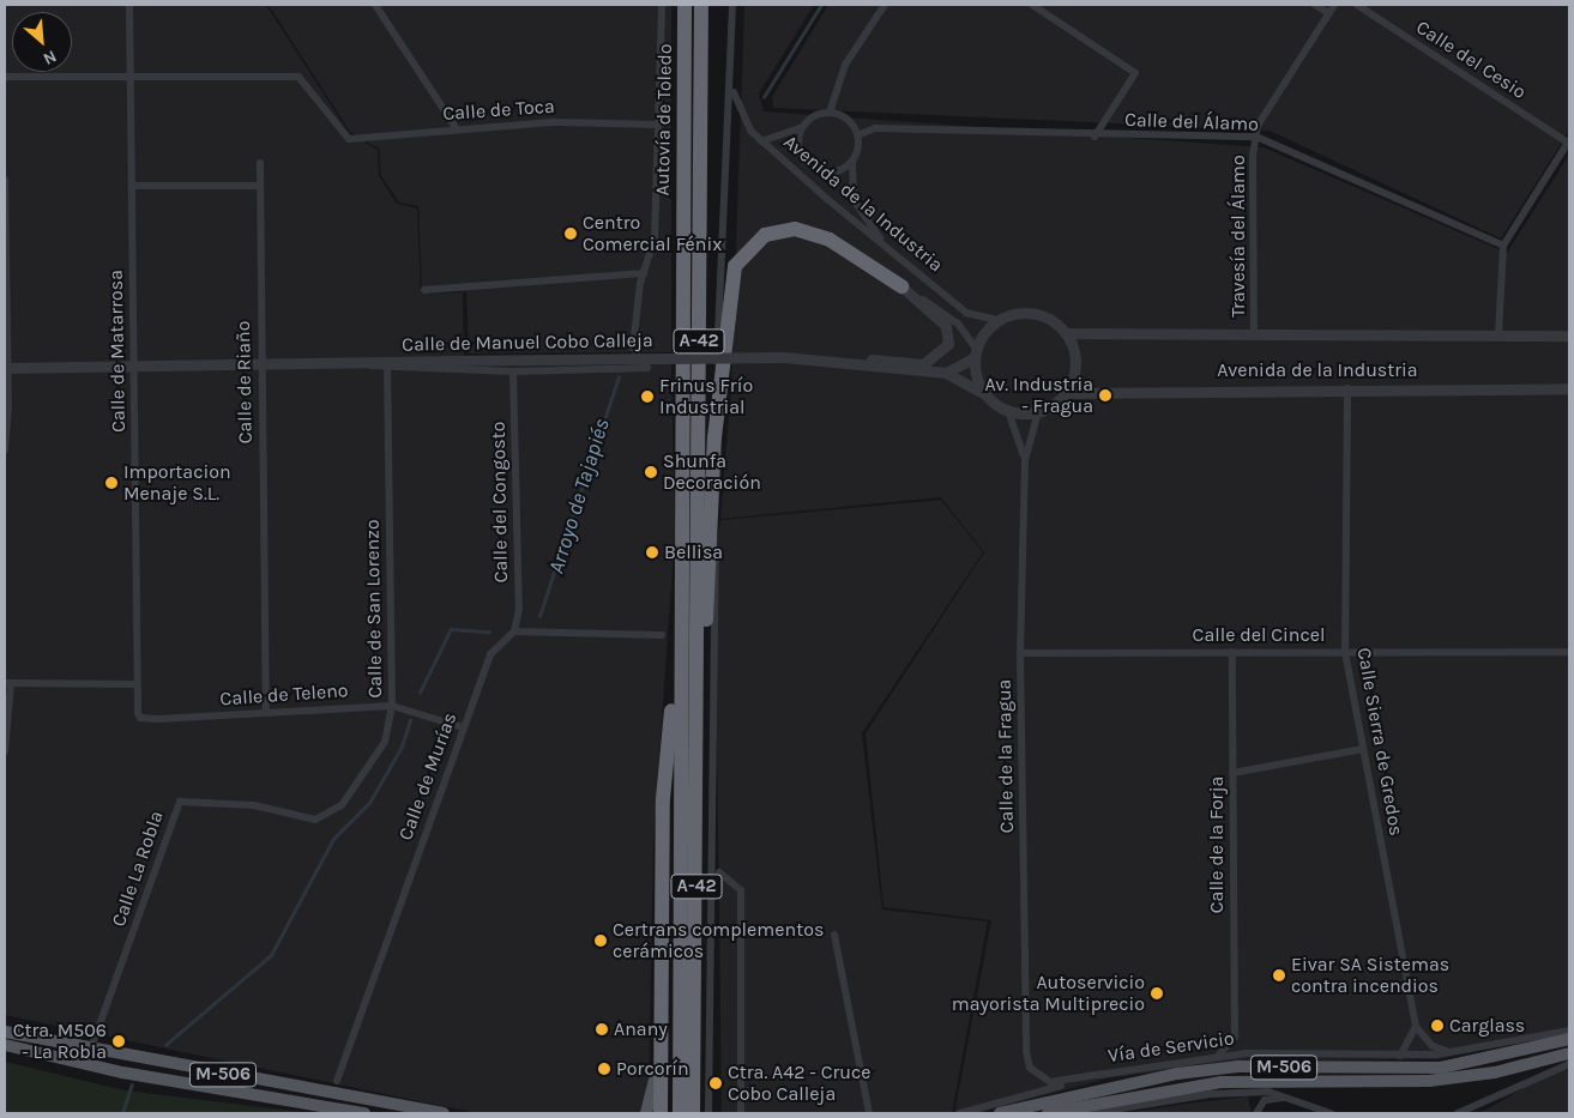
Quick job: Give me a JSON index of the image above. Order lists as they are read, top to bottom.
{
  "streets": {
    "highway": ["Autovía de Toledo", "A-42"],
    "main road": ["M-506"],
    "street": [
      "Calle del Cesio",
      "Calle de Toca",
      "Calle del Álamo",
      "Avenida de la Industria",
      "Travesía del Álamo",
      "Calle de Manuel Cobo Calleja",
      "Calle de Matarrosa",
      "Calle de Riaño",
      "Calle del Congosto",
      "Calle de San Lorenzo",
      "Calle del Cincel",
      "Calle de Teleno",
      "Calle Sierra de Gredos",
      "Calle de la Fragua",
      "Calle de Murías",
      "Calle de la Forja",
      "Calle La Robla",
      "Vía de Servicio"
    ]
  },
  "crossings": [
    ["Calle de Toca", "Calle de Matarrosa"],
    ["Autovía de Toledo", "A-42"],
    ["Calle del Álamo", "Travesía del Álamo"],
    ["Avenida de la Industria", "Travesía del Álamo"],
    ["Avenida de la Industria", "Calle de Manuel Cobo Calleja"],
    ["Avenida de la Industria", "Calle Sierra de Gredos"],
    ["Avenida de la Industria", "Calle de la Fragua"],
    ["Calle de Manuel Cobo Calleja", "Calle de Matarrosa"],
    ["Calle de Manuel Cobo Calleja", "Calle de Riaño"],
    ["Calle de Manuel Cobo Calleja", "Calle del Congosto"],
    ["Calle de Manuel Cobo Calleja", "Calle de San Lorenzo"],
    ["Calle de Manuel Cobo Calleja", "Calle de la Fragua"],
    ["Calle de Matarrosa", "Calle de Teleno"],
    ["Calle de Riaño", "Calle de Teleno"],
    ["Calle del Congosto", "Calle de Murías"],
    ["Calle de San Lorenzo", "Calle de Teleno"],
    ["Calle de San Lorenzo", "Calle La Robla"],
    ["Calle del Cincel", "Calle Sierra de Gredos"],
    ["Calle del Cincel", "Calle de la Fragua"],
    ["Calle del Cincel", "Calle de la Forja"],
    ["Calle de Teleno", "Calle de Murías"],
    ["Calle de la Fragua", "Vía de Servicio"]
  ],
  "water": ["Arroyo de Tajapiés"],
  "places": [
    "Centro Comercial Fénix",
    "Av. Industria - Fragua",
    "Frinus Frío Industrial",
    "Shunfa Decoración",
    "Importacion Menaje S.L.",
    "Bellisa",
    "Certrans complementos cerámicos",
    "Eivar SA Sistemas contra incendios",
    "Autoservicio mayorista Multiprecio",
    "Carglass",
    "Anany",
    "Ctra. M506 - La Robla",
    "Porcorín",
    "Ctra. A42 - Cruce Cobo Calleja"
  ],
  "north": "bottom right"
}
